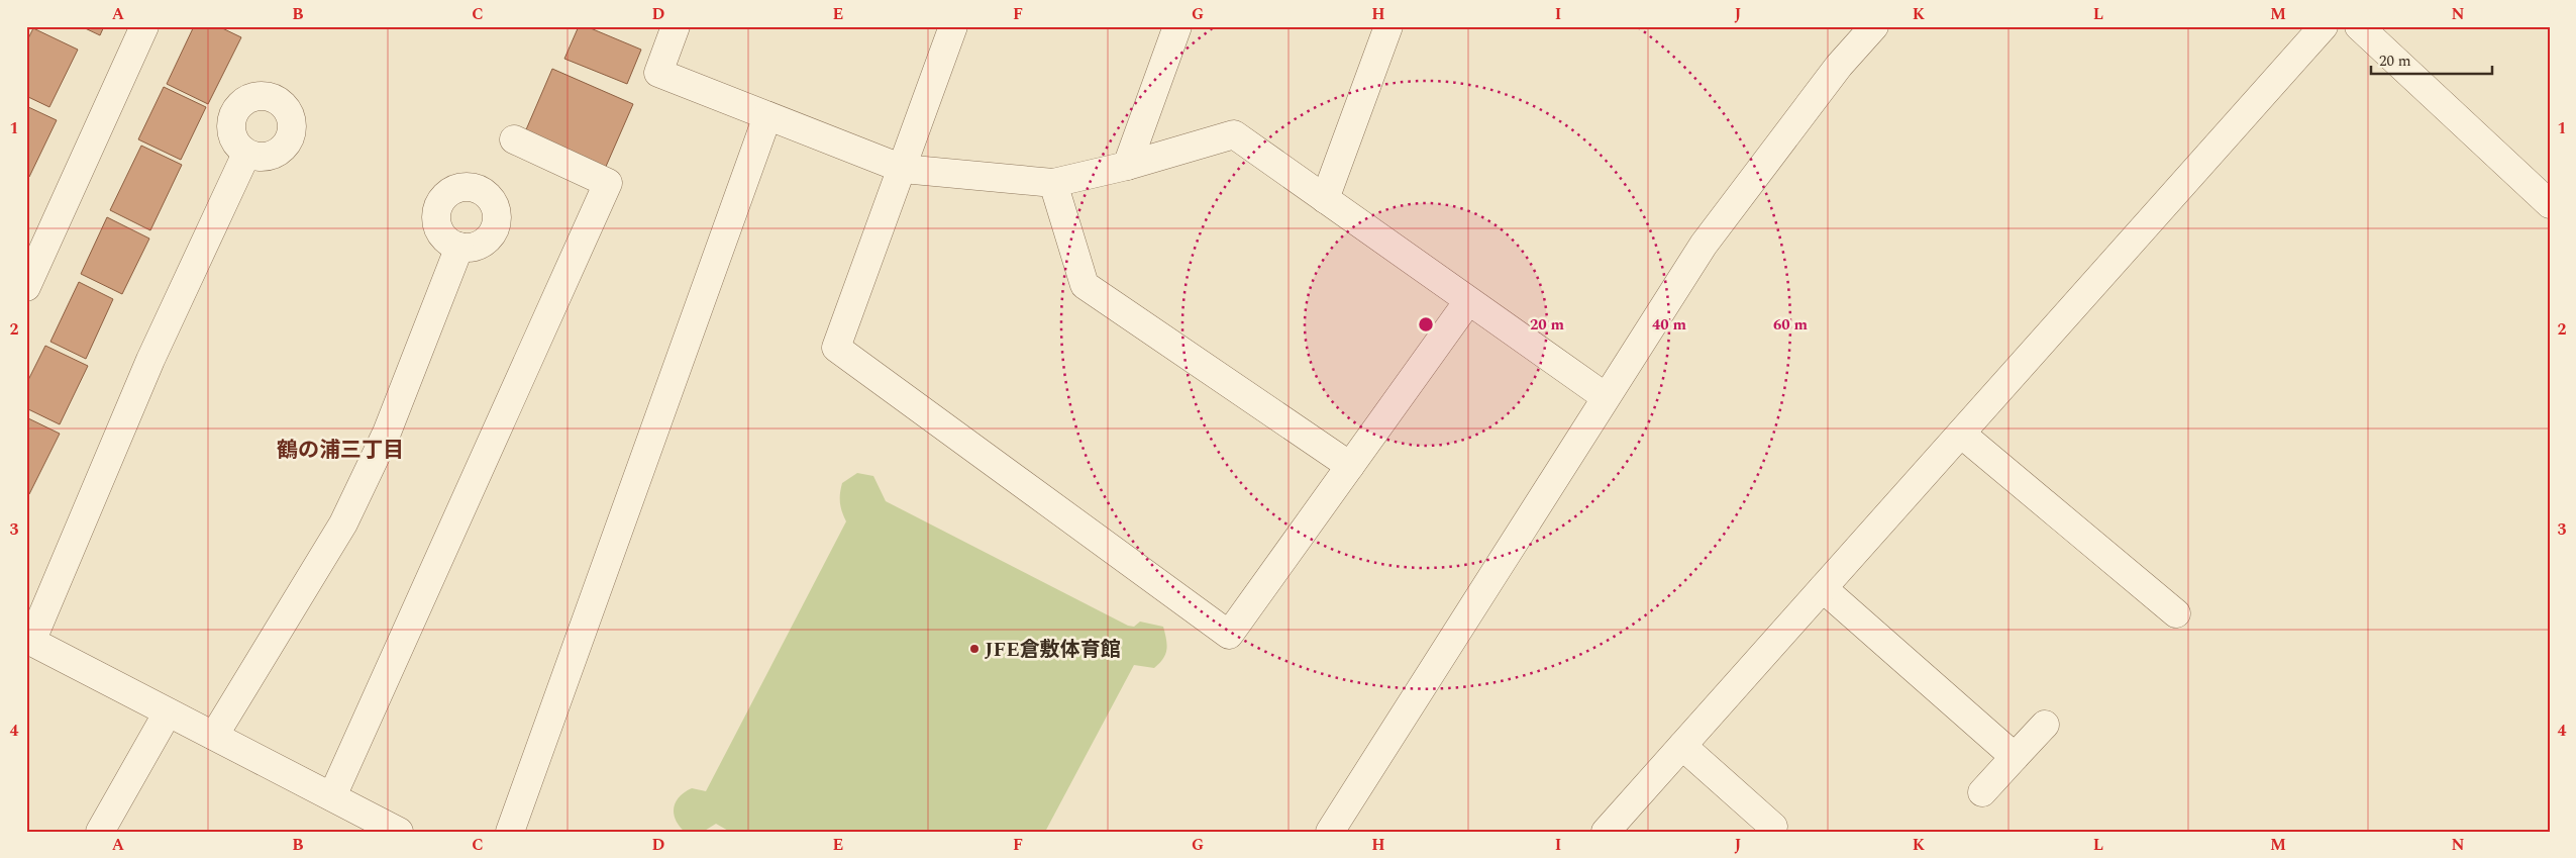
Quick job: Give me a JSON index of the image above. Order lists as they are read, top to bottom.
{
  "districts": ["鶴の浦三丁目"],
  "places": ["JFE倉敷体育館"],
  "scale_bar": "20 m",
  "grid": {
    "columns": [
      "A",
      "B",
      "C",
      "D",
      "E",
      "F",
      "G",
      "H",
      "I",
      "J",
      "K",
      "L",
      "M",
      "N"
    ],
    "rows": [
      "1",
      "2",
      "3",
      "4"
    ]
  },
  "rings": ["20 m", "40 m", "60 m"]
}
